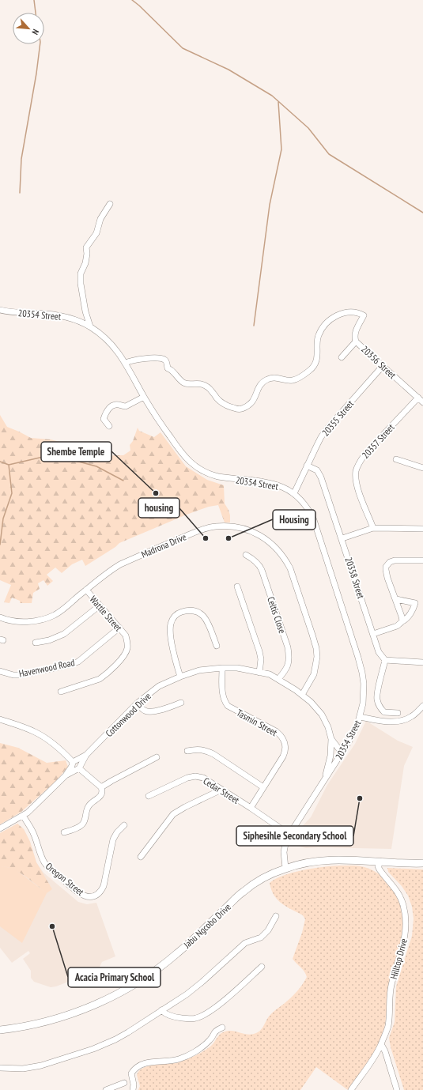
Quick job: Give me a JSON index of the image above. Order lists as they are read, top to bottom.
{
  "streets": {
    "main road": ["Jabu Ngcobo Drive"],
    "street": [
      "20354 Street",
      "20356 Street",
      "20355 Street",
      "20357 Street",
      "Madrona Drive",
      "20358 Street",
      "Wattle Street",
      "Celtis Close",
      "Havenwood Road",
      "Cottonwood Drive",
      "Tasmin Street",
      "Cedar Street",
      "Oregon Street",
      "Hilltop Drive"
    ]
  },
  "crossings": [
    ["20354 Street", "20356 Street"],
    ["20354 Street", "20355 Street"],
    ["20354 Street", "Cottonwood Drive"],
    ["20356 Street", "20355 Street"],
    ["20356 Street", "20357 Street"],
    ["20355 Street", "20358 Street"],
    ["Madrona Drive", "Wattle Street"],
    ["Madrona Drive", "Cottonwood Drive"],
    ["Wattle Street", "Havenwood Road"],
    ["Celtis Close", "Cottonwood Drive"],
    ["Cottonwood Drive", "Tasmin Street"],
    ["Cottonwood Drive", "Oregon Street"],
    ["Tasmin Street", "Cedar Street"],
    ["Jabu Ngcobo Drive", "Hilltop Drive"]
  ],
  "places": [
    "Shembe Temple",
    "housing",
    "Housing",
    "Siphesihle Secondary School",
    "Acacia Primary School"
  ],
  "north": "bottom right"
}
